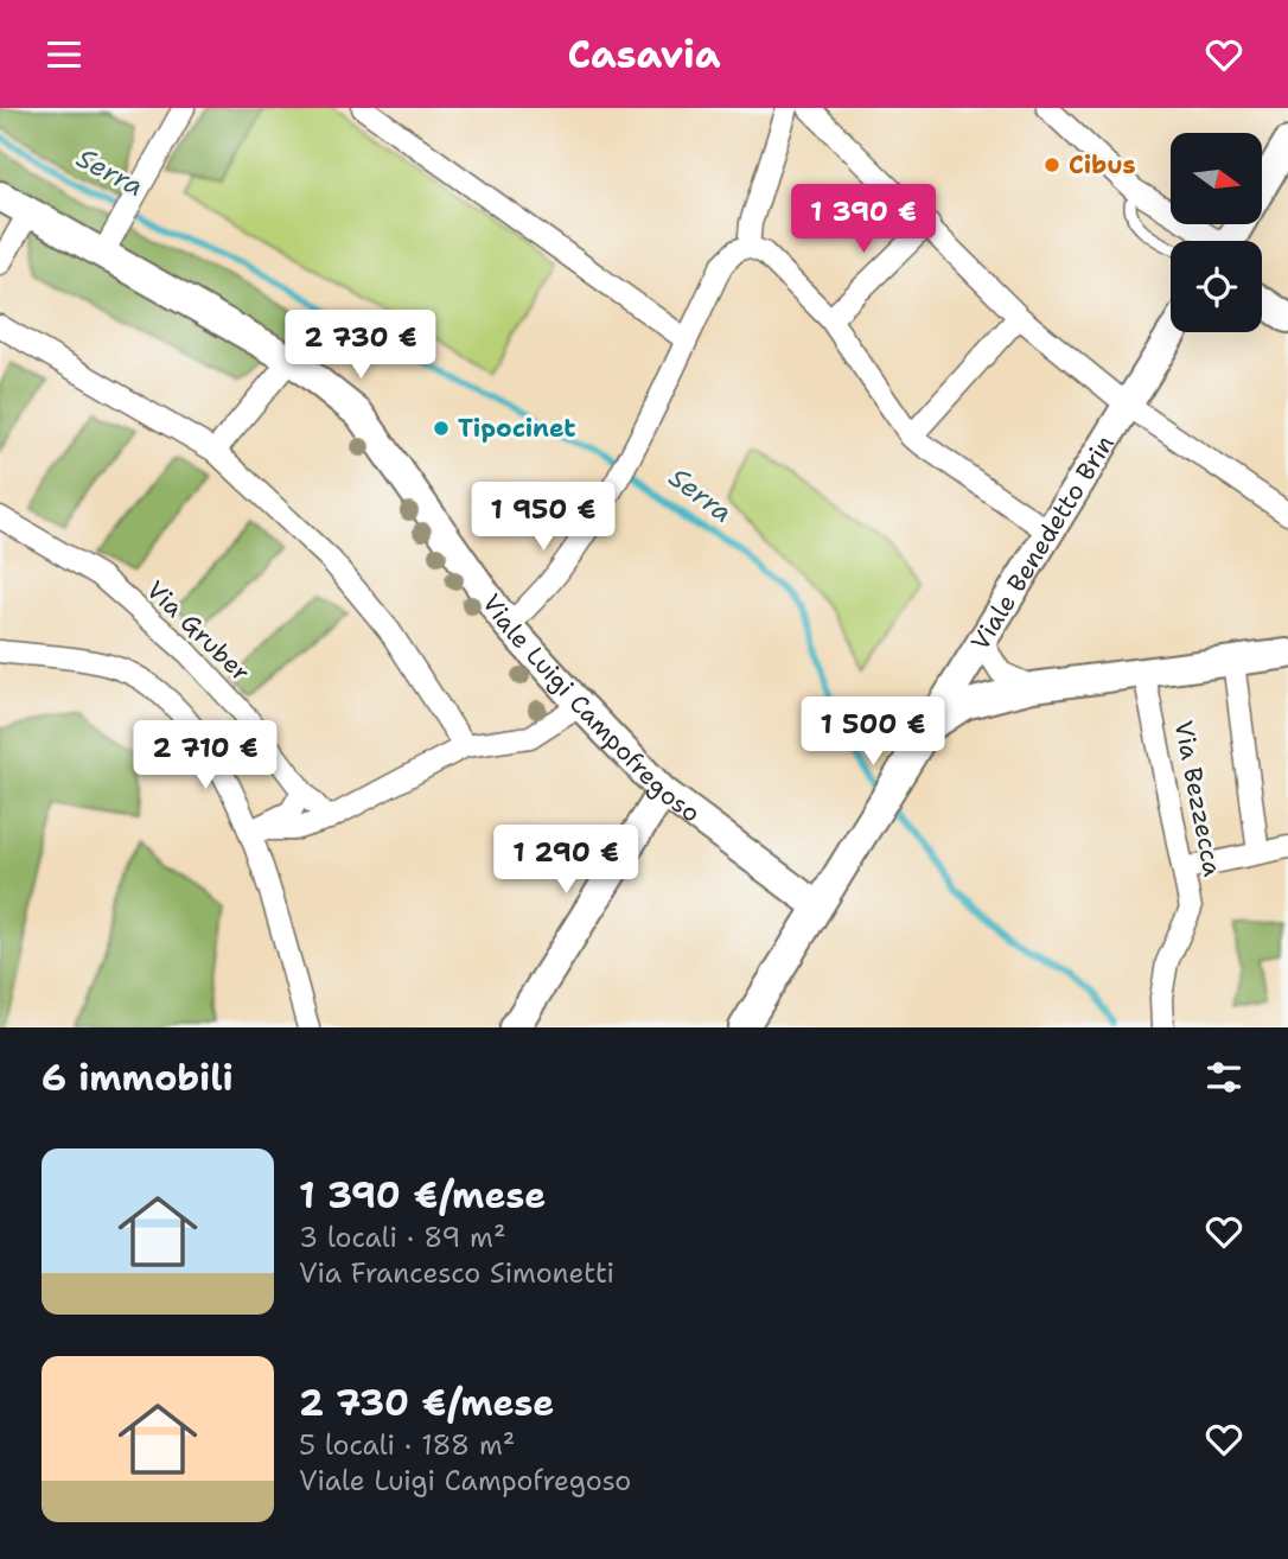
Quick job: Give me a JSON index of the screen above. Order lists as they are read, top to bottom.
{
  "streets": {
    "street": [
      "Viale Benedetto Brin",
      "Via Gruber",
      "Viale Luigi Campofregoso",
      "Via Bezzecca"
    ]
  },
  "crossings": [
    ["Viale Benedetto Brin", "Viale Luigi Campofregoso"]
  ],
  "water": ["Serra"],
  "places": ["Cibus", "Tipocinet"],
  "north": "right",
  "page": {
    "header": "Casavia",
    "price": [
      "1 390 €",
      "2 730 €",
      "1 950 €",
      "1 500 €",
      "2 710 €",
      "1 290 €"
    ],
    "heading": "6 immobili",
    "list": [
      {
        "name": "1 390 €/mese",
        "note": "3 locali · 89 m² · Via Francesco Simonetti"
      },
      {
        "name": "2 730 €/mese",
        "note": "5 locali · 188 m² · Viale Luigi Campofregoso"
      }
    ]
  }
}
